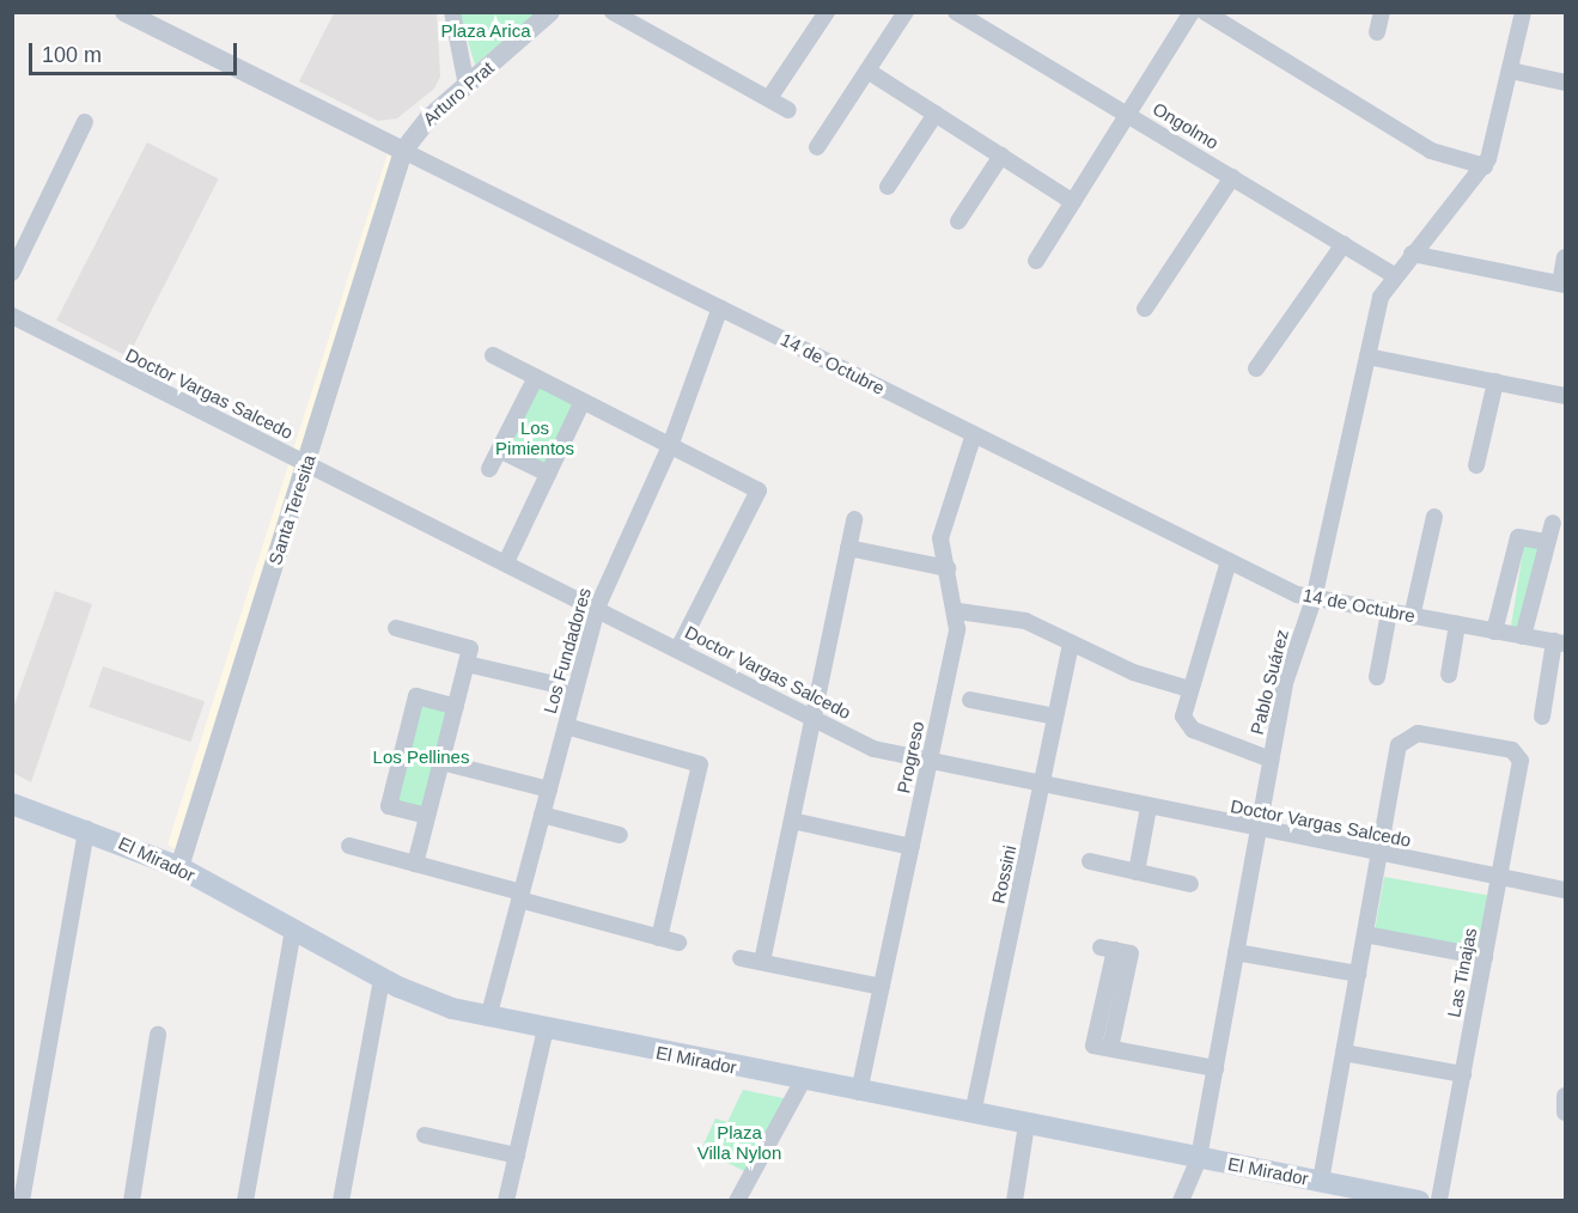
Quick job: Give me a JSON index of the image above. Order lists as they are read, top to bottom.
{
  "streets": {
    "main road": ["El Mirador"],
    "street": [
      "Arturo Prat",
      "Ongolmo",
      "14 de Octubre",
      "Doctor Vargas Salcedo",
      "Santa Teresita",
      "Los Fundadores",
      "Pablo Suárez",
      "Progreso",
      "Rossini",
      "Las Tinajas"
    ]
  },
  "crossings": [
    ["Arturo Prat", "14 de Octubre"],
    ["Arturo Prat", "Santa Teresita"],
    ["Ongolmo", "Pablo Suárez"],
    ["14 de Octubre", "Santa Teresita"],
    ["14 de Octubre", "Los Fundadores"],
    ["14 de Octubre", "Pablo Suárez"],
    ["14 de Octubre", "Progreso"],
    ["Doctor Vargas Salcedo", "Santa Teresita"],
    ["Doctor Vargas Salcedo", "Los Fundadores"],
    ["Doctor Vargas Salcedo", "Pablo Suárez"],
    ["Doctor Vargas Salcedo", "Progreso"],
    ["Doctor Vargas Salcedo", "Rossini"],
    ["Doctor Vargas Salcedo", "Las Tinajas"],
    ["Santa Teresita", "El Mirador"],
    ["Los Fundadores", "El Mirador"],
    ["Pablo Suárez", "El Mirador"],
    ["Progreso", "El Mirador"],
    ["El Mirador", "Rossini"]
  ],
  "parks": [
    "Plaza Arica",
    "Los Pimientos",
    "Los Pellines",
    "Plaza Villa Nylon"
  ],
  "scale_bar": "100 m"
}
